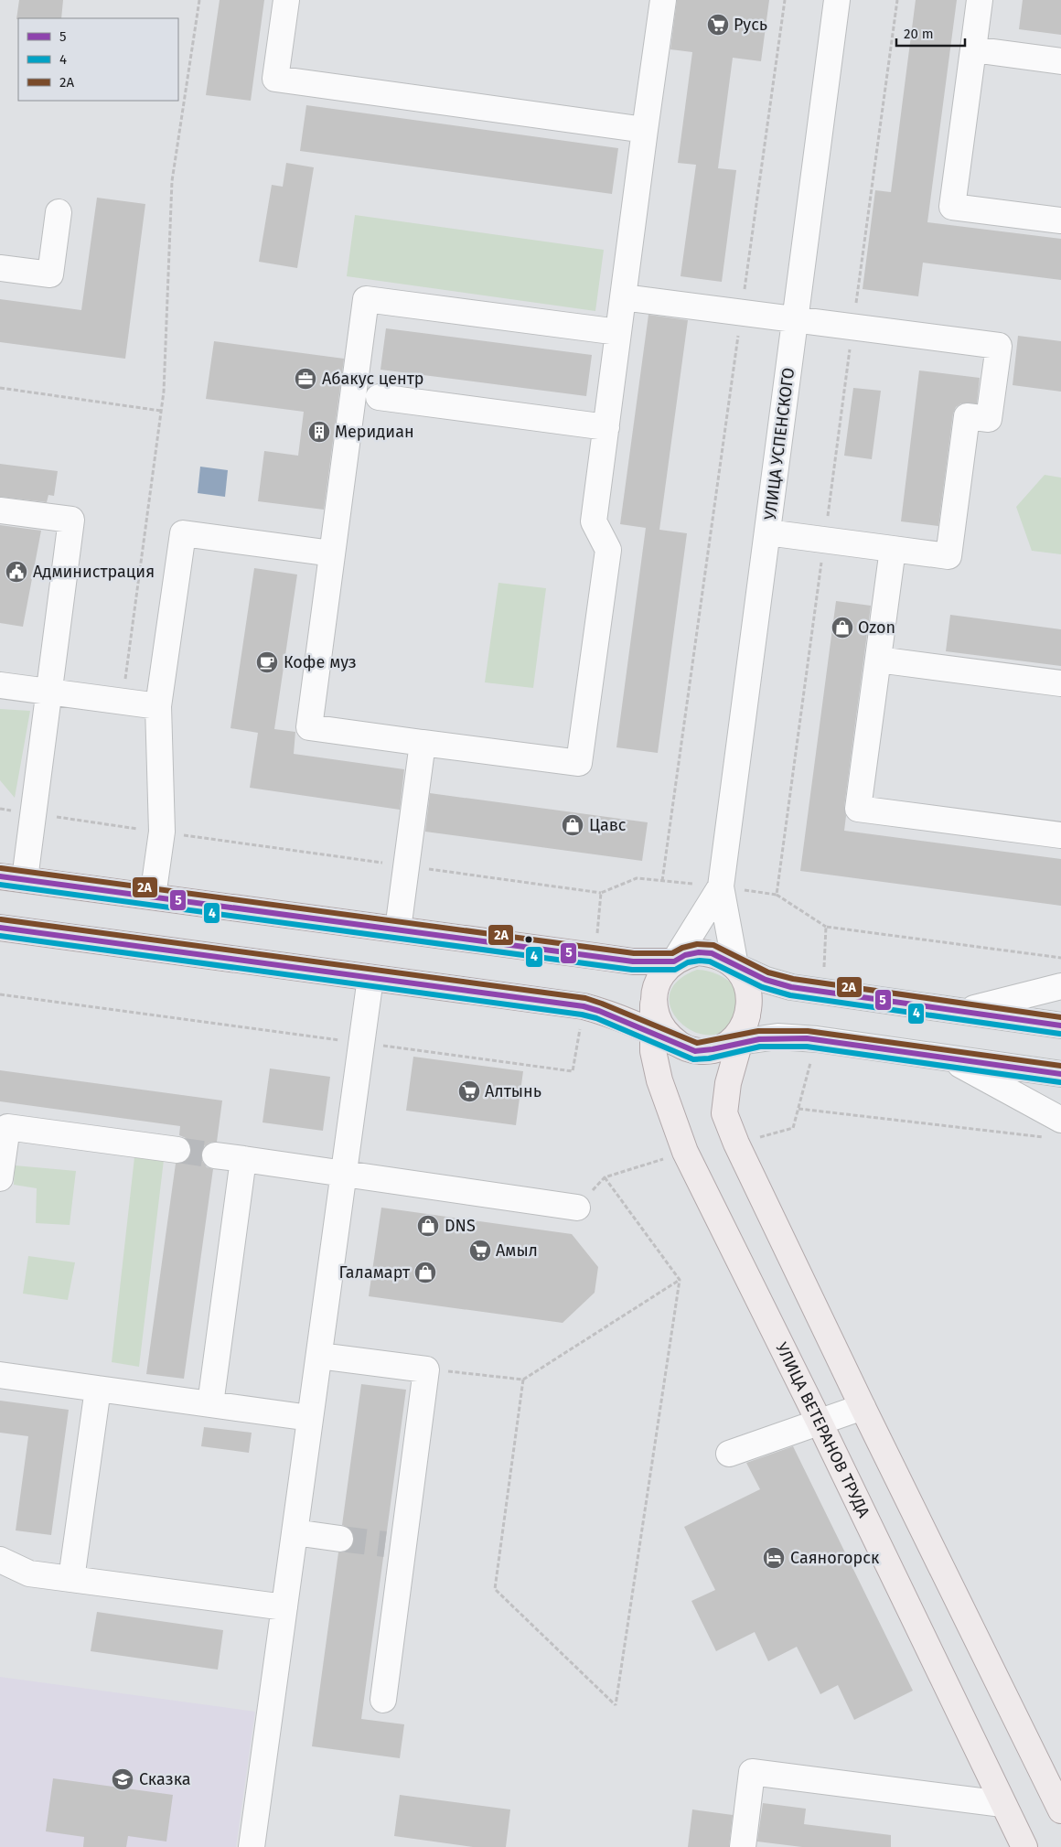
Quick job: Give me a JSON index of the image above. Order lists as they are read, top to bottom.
{
  "streets": {
    "main road": ["УЛИЦА ВЕТЕРАНОВ ТРУДА"],
    "street": ["УЛИЦА УСПЕНСКОГО"]
  },
  "places": {
    "supermarket": ["Русь", "Алтынь", "Амыл"],
    "office": ["Абакус центр"],
    "building": ["Меридиан"],
    "public building": ["Администрация"],
    "shop": [
      "Ozon",
      "Цавс",
      "DNS",
      "Галамарт"
    ],
    "cafe": ["Кофе муз"],
    "hotel": ["Саяногорск"],
    "school or university": ["Сказка"]
  },
  "lines": ["transit line 2А", "transit line 5", "transit line 4"],
  "legend": ["5", "4", "2А"],
  "scale_bar": "20 m"
}
